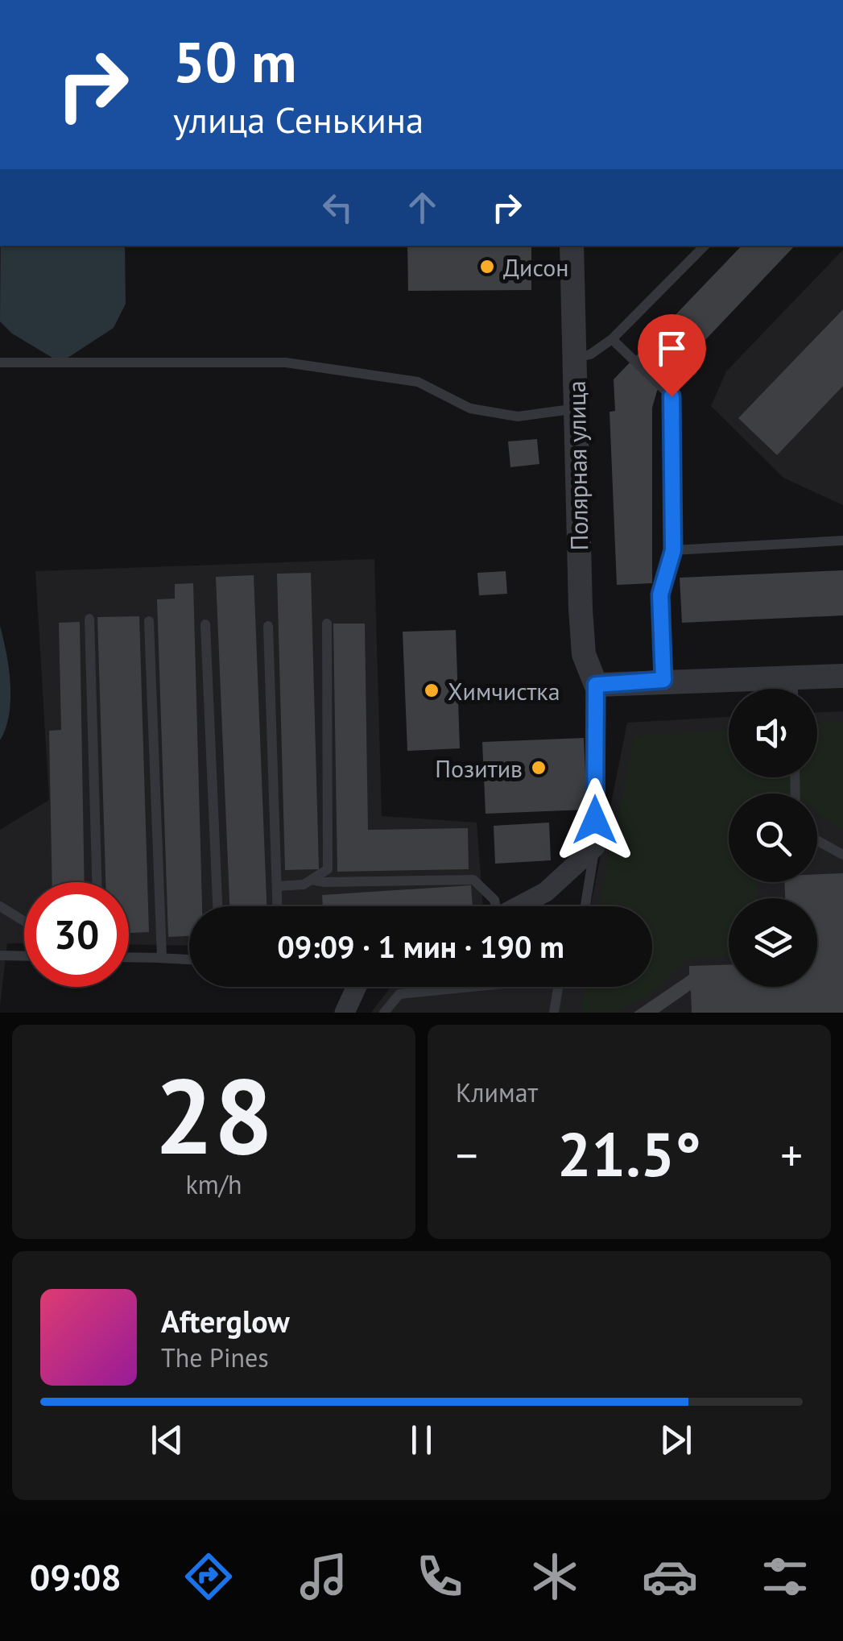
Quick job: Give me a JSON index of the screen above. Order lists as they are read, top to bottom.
{
  "streets": {
    "street": ["Полярная улица"]
  },
  "places": ["Дисон", "Химчистка", "Позитив"],
  "page": {
    "turn": ["50 m", "улица Сенькина"],
    "limit": "30",
    "trip": "09:09 · 1 мин · 190 m",
    "tile": [
      ["28", "km/h"],
      "Климат"
    ],
    "heat": ["−", "21.5°", "+"],
    "song": ["Afterglow", "The Pines"],
    "tabs": "09:08"
  }
}
